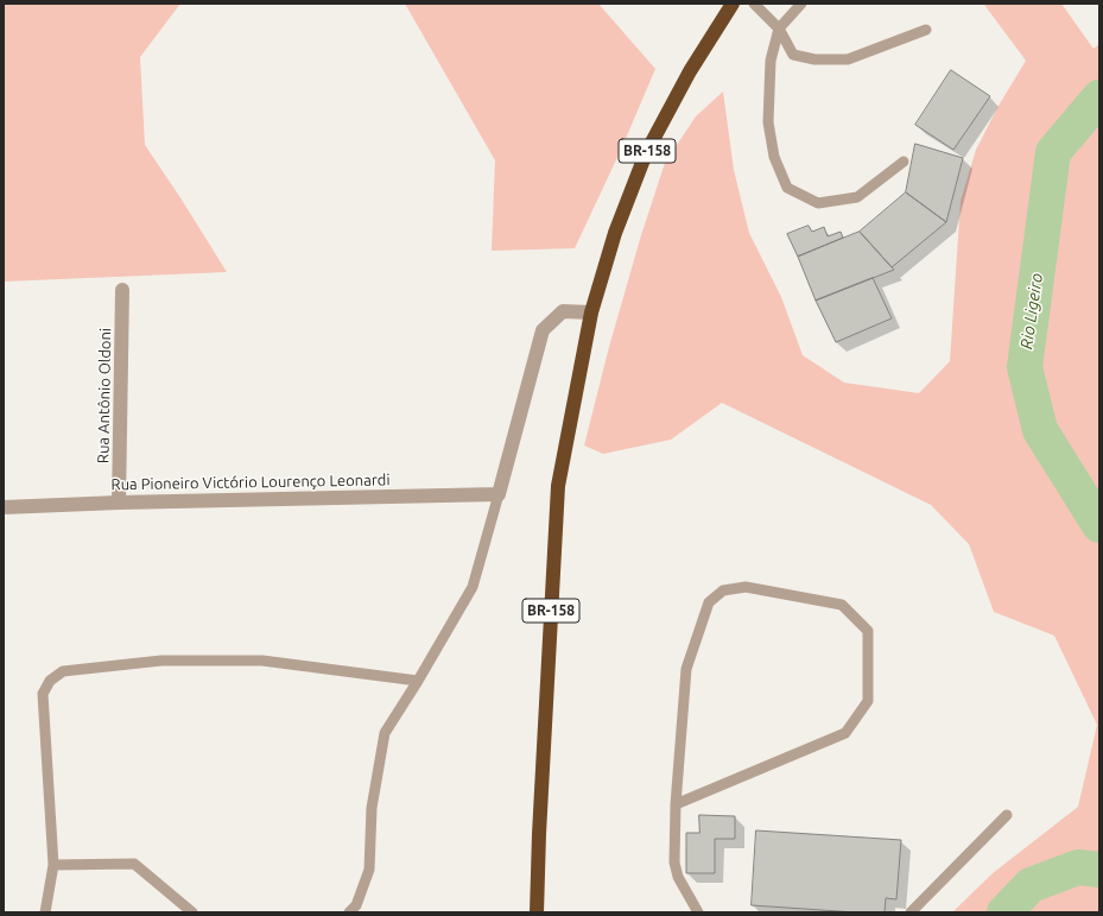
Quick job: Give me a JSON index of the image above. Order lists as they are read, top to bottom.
{
  "streets": {
    "highway": ["BR-158"],
    "street": ["Rua Antônio Oldoni", "Rua Pioneiro Victório Lourenço Leonardi"]
  },
  "crossings": [
    ["Rua Antônio Oldoni", "Rua Pioneiro Victório Lourenço Leonardi"]
  ],
  "water": ["Rio Ligeiro"]
}
